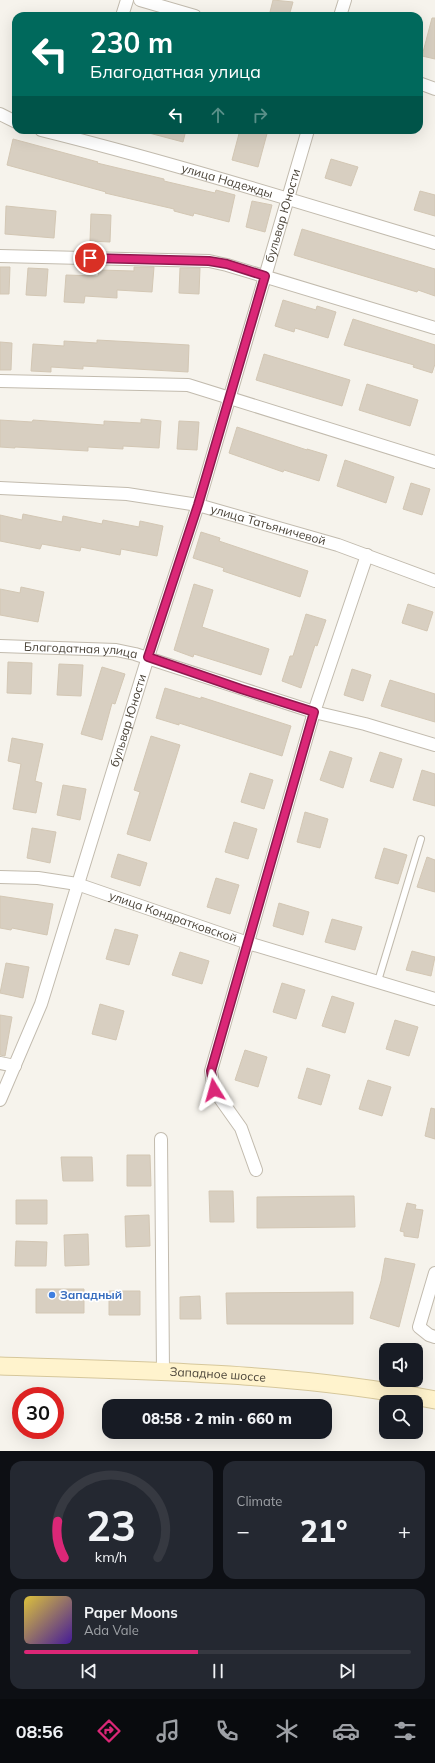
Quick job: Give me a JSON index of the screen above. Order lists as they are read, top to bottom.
{
  "streets": {
    "main road": ["Западное шоссе"],
    "street": [
      "улица Надежды",
      "бульвар Юности",
      "улица Татьяничевой",
      "Благодатная улица",
      "улица Кондратковской"
    ]
  },
  "crossings": [
    ["улица Надежды", "бульвар Юности"],
    ["бульвар Юности", "улица Татьяничевой"],
    ["бульвар Юности", "Благодатная улица"],
    ["бульвар Юности", "улица Кондратковской"]
  ],
  "places": ["Западный"],
  "page": {
    "turn": ["230 m", "Благодатная улица"],
    "limit": "30",
    "trip": "08:58 · 2 min · 660 m",
    "tile": "Climate",
    "heat": ["−", "21°", "+"],
    "song": ["Paper Moons", "Ada Vale"],
    "tabs": "08:56",
    "gauge": ["23", "km/h"]
  }
}
